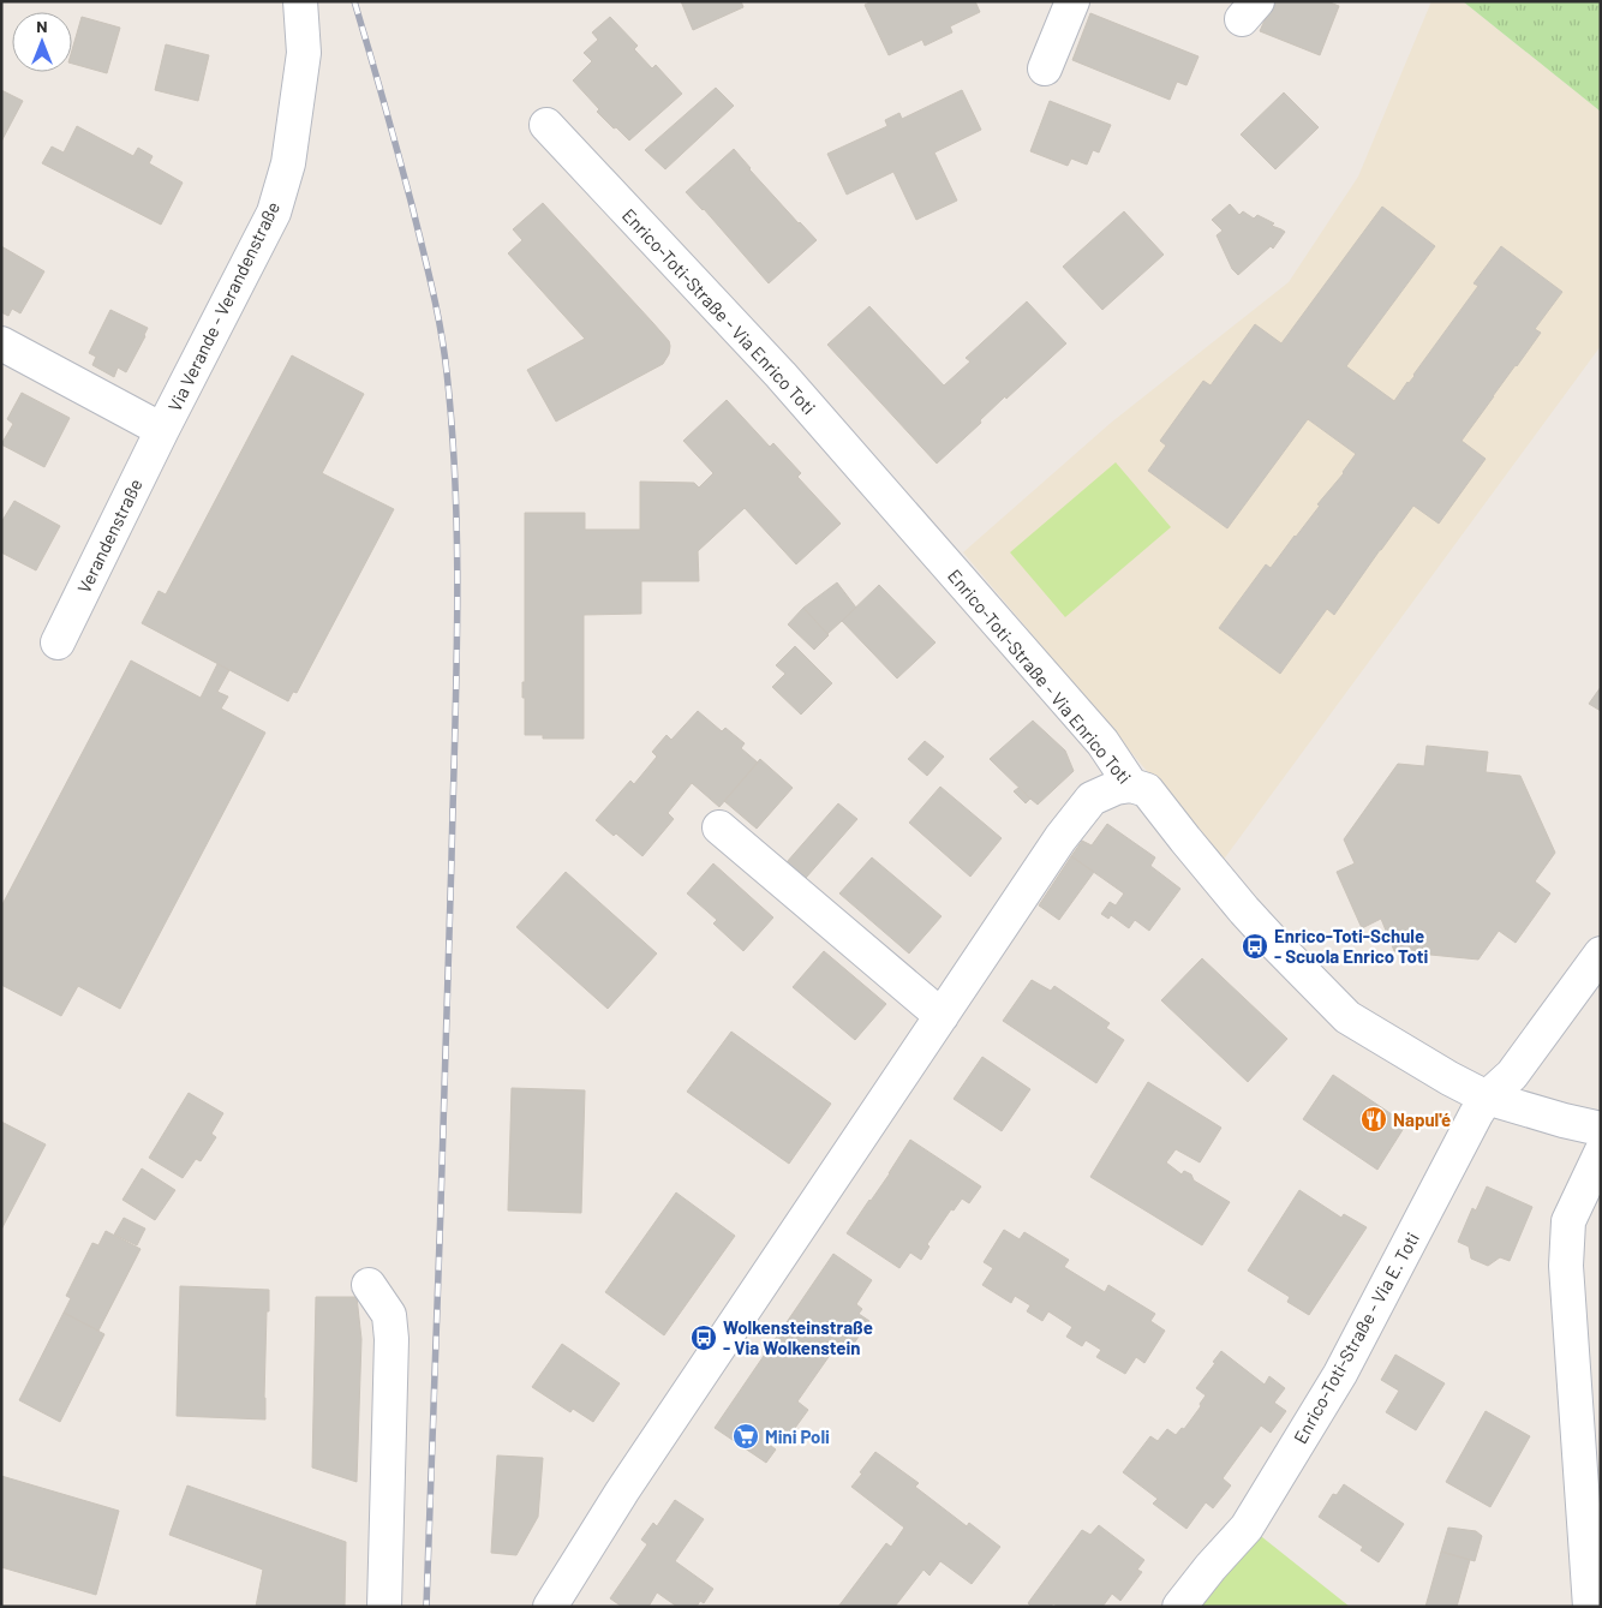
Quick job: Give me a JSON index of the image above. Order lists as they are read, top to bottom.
{
  "streets": {
    "street": [
      "Via Verande - Verandenstraße",
      "Enrico-Toti-Straße - Via Enrico Toti",
      "Verandenstraße",
      "Enrico-Toti-Straße - Via E. Toti"
    ]
  },
  "crossings": [
    ["Via Verande - Verandenstraße", "Verandenstraße"],
    ["Enrico-Toti-Straße - Via Enrico Toti", "Enrico-Toti-Straße - Via E. Toti"]
  ],
  "places": {
    "bus stop": ["Enrico-Toti-Schule - Scuola Enrico Toti", "Wolkensteinstraße - Via Wolkenstein"],
    "restaurant": ["Napul'é"],
    "supermarket": ["Mini Poli"]
  },
  "north": "top"
}
